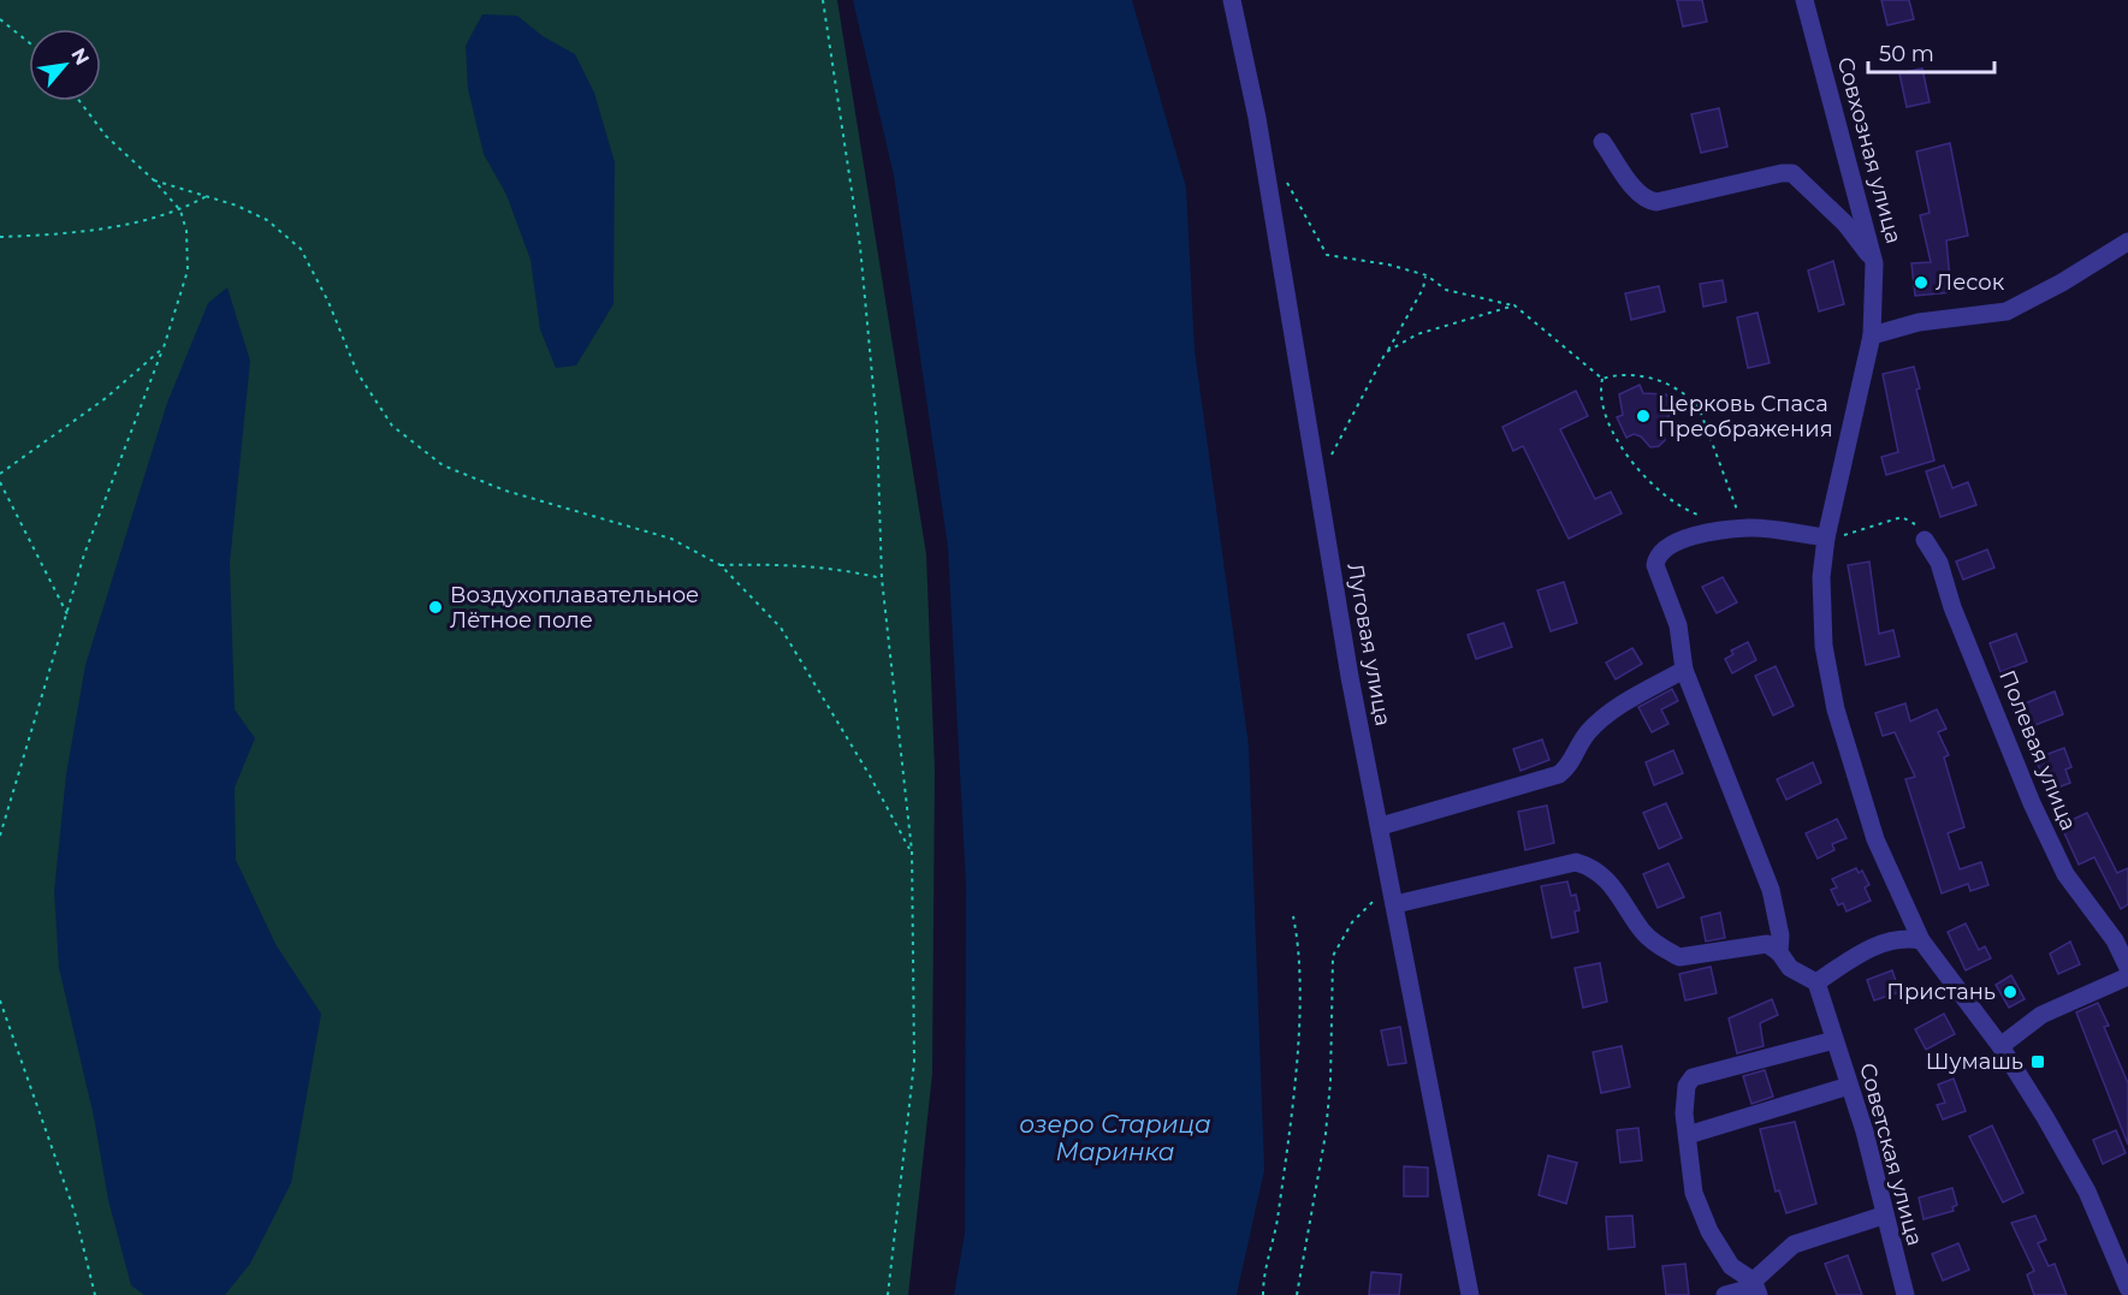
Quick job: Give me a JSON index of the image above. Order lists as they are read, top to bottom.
{
  "streets": {
    "street": [
      "Совхозная улица",
      "Луговая улица",
      "Полевая улица",
      "Советская улица"
    ]
  },
  "water": ["озеро Старица Маринка"],
  "places": {
    "other": [
      "Лесок",
      "Церковь Спаса Преображения",
      "Воздухоплавательное Лётное поле",
      "Пристань"
    ],
    "transit": ["Шумашь"]
  },
  "scale_bar": "50 m",
  "north": "top right"
}
